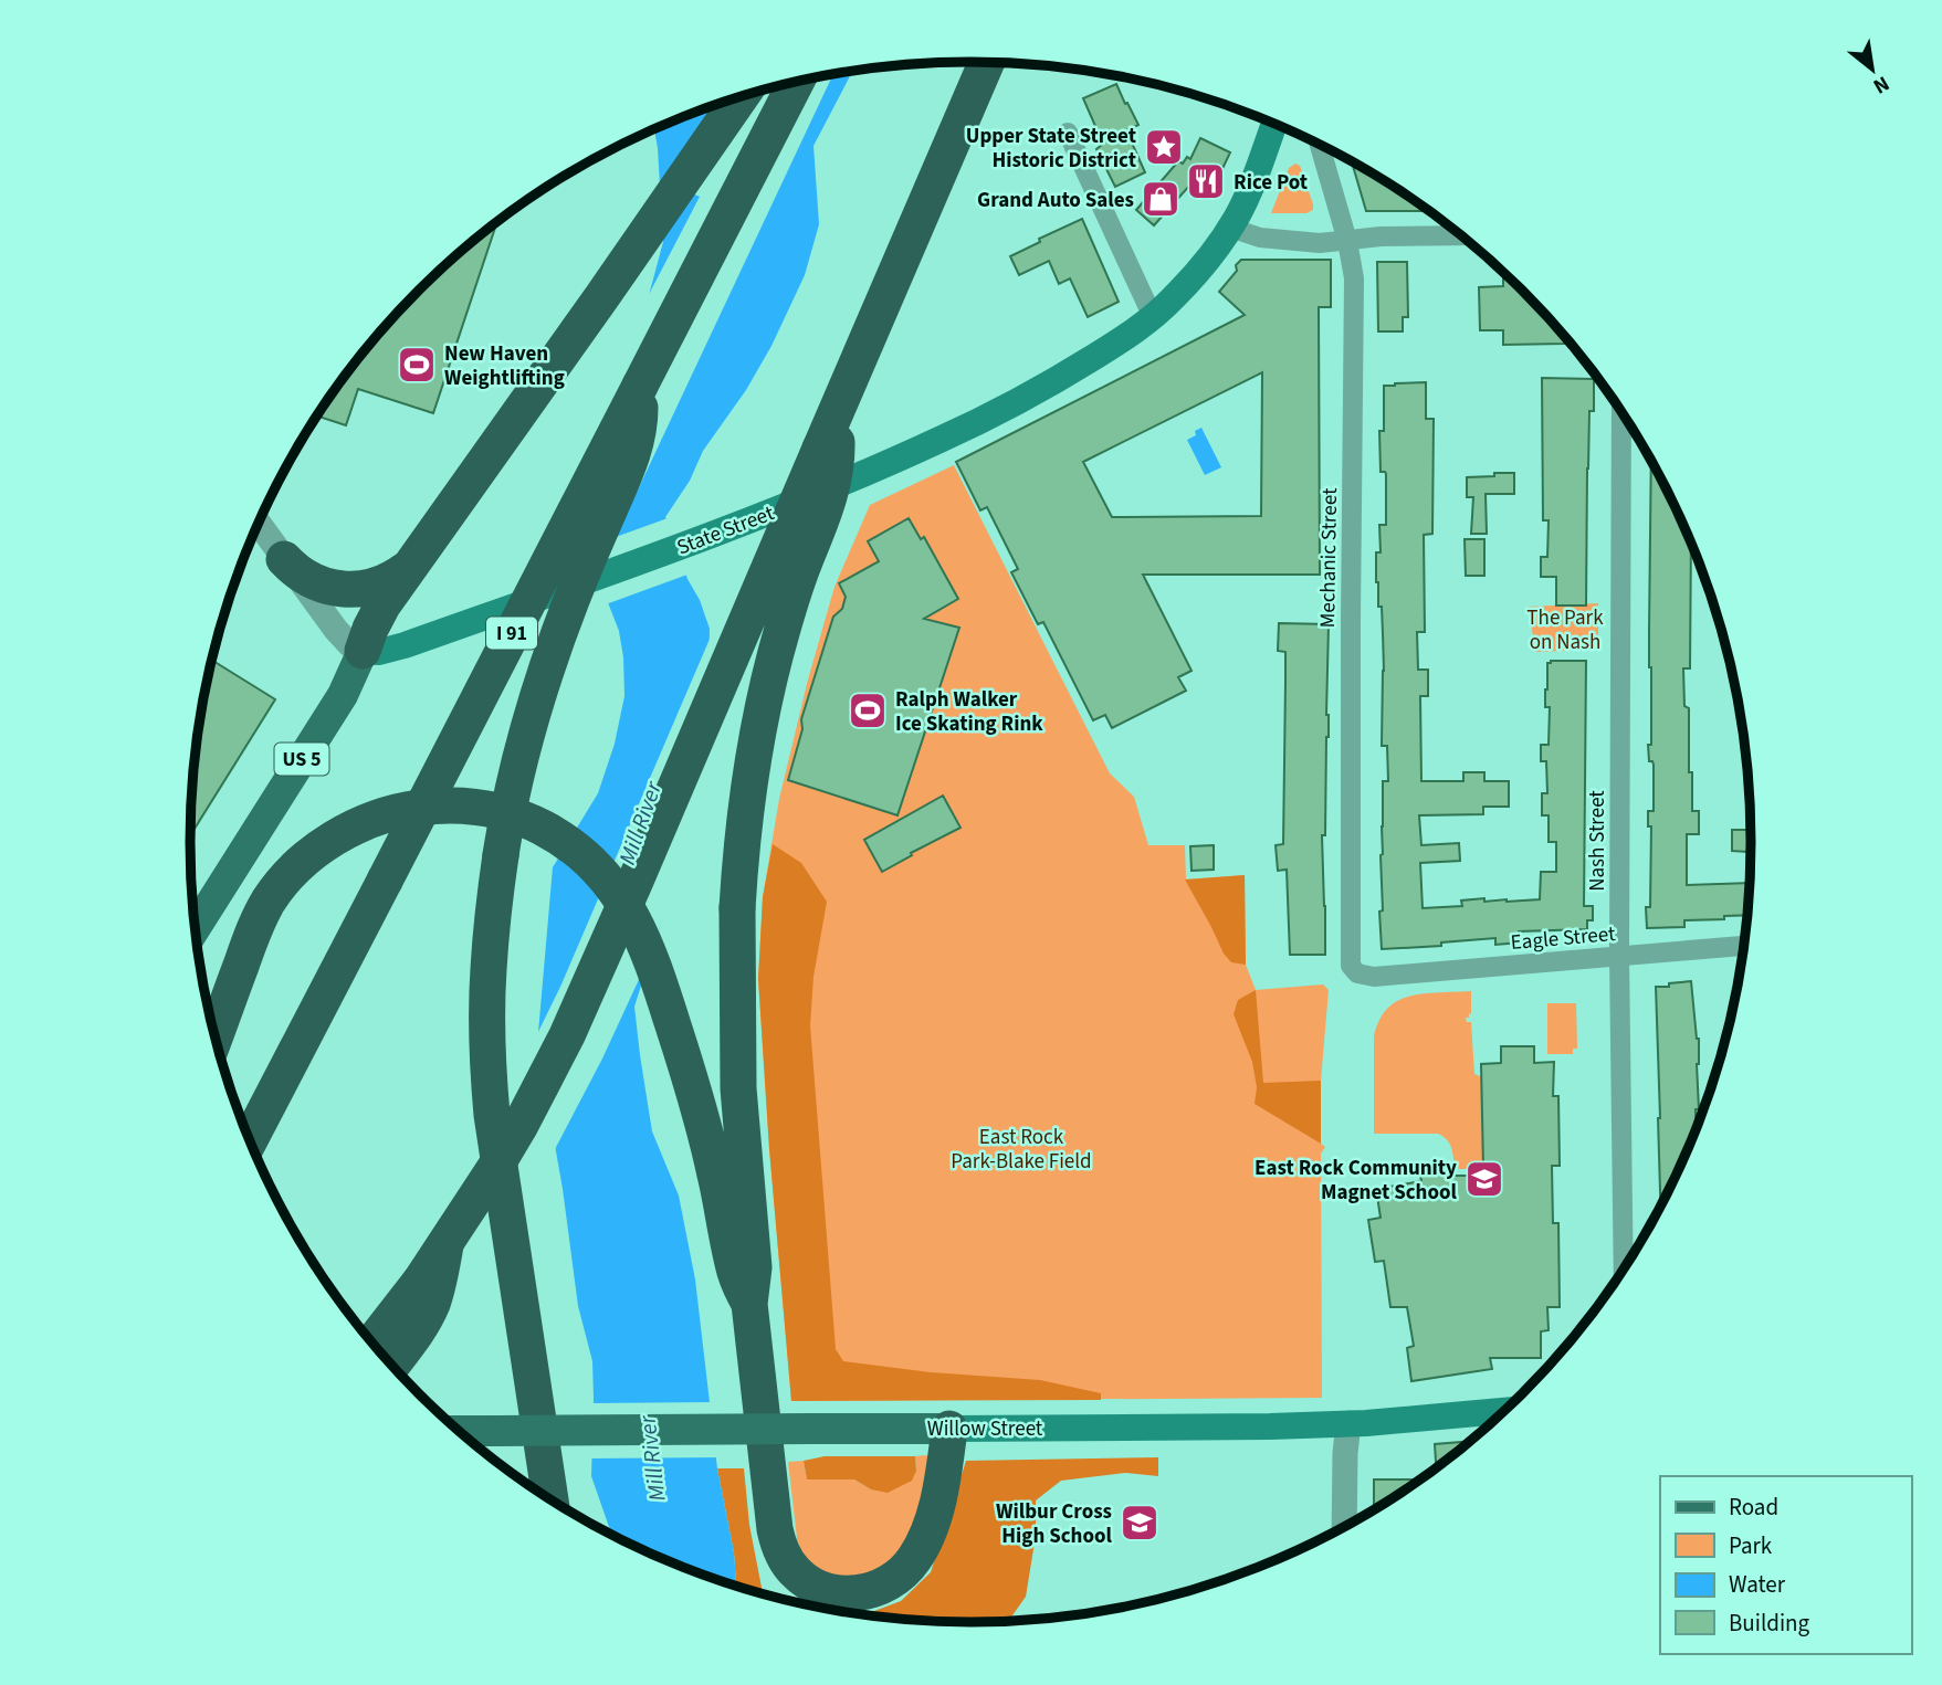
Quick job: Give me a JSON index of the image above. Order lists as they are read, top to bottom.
{
  "streets": {
    "highway": ["I 91"],
    "main road": ["State Street", "US 5", "Willow Street"],
    "street": ["Mechanic Street", "Nash Street", "Eagle Street"]
  },
  "crossings": [
    ["State Street", "US 5"],
    ["Mechanic Street", "Eagle Street"],
    ["Nash Street", "Eagle Street"]
  ],
  "water": ["Mill River"],
  "parks": ["The Park on Nash", "East Rock Park-Blake Field"],
  "places": {
    "place": ["Upper State Street Historic District"],
    "restaurant": ["Rice Pot"],
    "shop": ["Grand Auto Sales"],
    "sports": ["New Haven Weightlifting", "Ralph Walker Ice Skating Rink"],
    "school or university": ["East Rock Community Magnet School", "Wilbur Cross High School"]
  },
  "legend": [
    "Road",
    "Park",
    "Water",
    "Building"
  ],
  "north": "bottom right"
}
